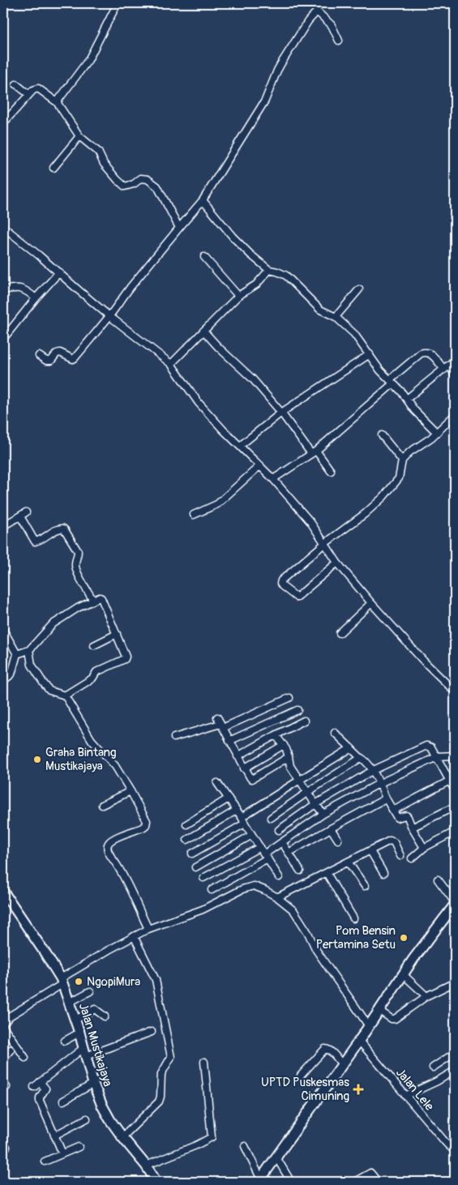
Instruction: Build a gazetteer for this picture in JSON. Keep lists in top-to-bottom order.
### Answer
{
  "streets": {
    "main road": ["Jalan Mustikajaya"],
    "street": ["Jalan Lele"]
  },
  "places": {
    "other": ["Graha Bintang Mustikajaya", "Pom Bensin Pertamina Setu", "NgopiMura"],
    "health": ["UPTD Puskesmas Cimuning"]
  }
}
